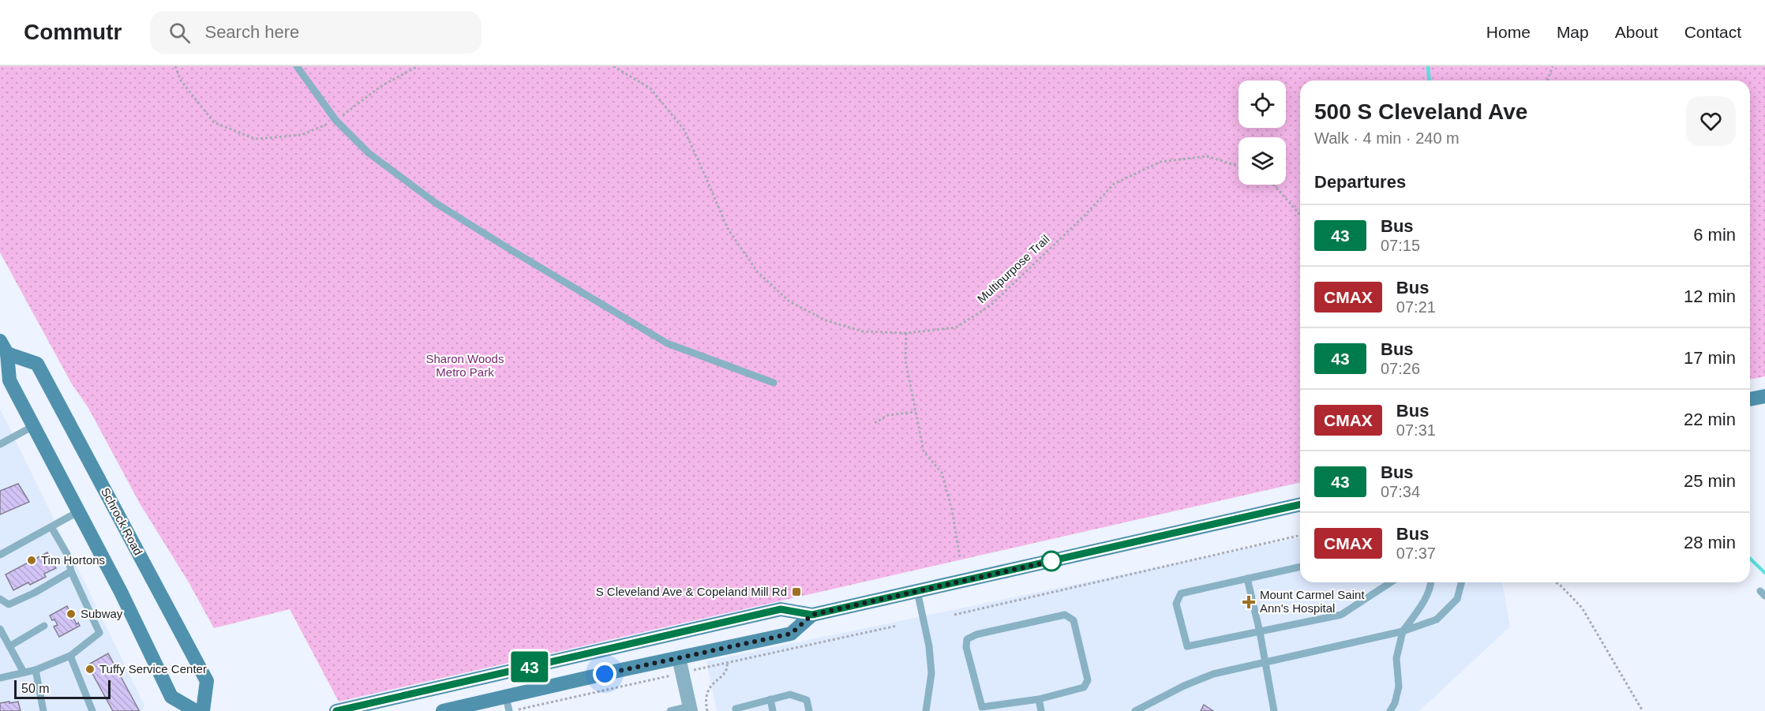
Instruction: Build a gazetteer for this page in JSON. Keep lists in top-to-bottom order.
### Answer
{
  "streets": {
    "main road": ["Schrock Road"],
    "path": ["Multipurpose Trail"]
  },
  "parks": ["Sharon Woods Metro Park"],
  "places": {
    "other": ["Tim Hortons", "Subway", "Tuffy Service Center"],
    "transit": ["S Cleveland Ave & Copeland Mill Rd"],
    "health": ["Mount Carmel Saint Ann's Hospital"]
  },
  "lines": ["bus line 43"],
  "scale_bar": "50 m",
  "page": {
    "header": "Commutr",
    "search": "Search here",
    "nav": [
      "Home",
      "Map",
      "About",
      "Contact"
    ],
    "on_map": "43",
    "heading": [
      ["500 S Cleveland Ave", "Walk · 4 min · 240 m"],
      "Departures"
    ],
    "list": [
      {
        "mark": "43",
        "name": "Bus",
        "note": "07:15",
        "value": "6 min"
      },
      {
        "mark": "CMAX",
        "name": "Bus",
        "note": "07:21",
        "value": "12 min"
      },
      {
        "mark": "43",
        "name": "Bus",
        "note": "07:26",
        "value": "17 min"
      },
      {
        "mark": "CMAX",
        "name": "Bus",
        "note": "07:31",
        "value": "22 min"
      },
      {
        "mark": "43",
        "name": "Bus",
        "note": "07:34",
        "value": "25 min"
      },
      {
        "mark": "CMAX",
        "name": "Bus",
        "note": "07:37",
        "value": "28 min"
      }
    ],
    "scale": "50 m"
  }
}
